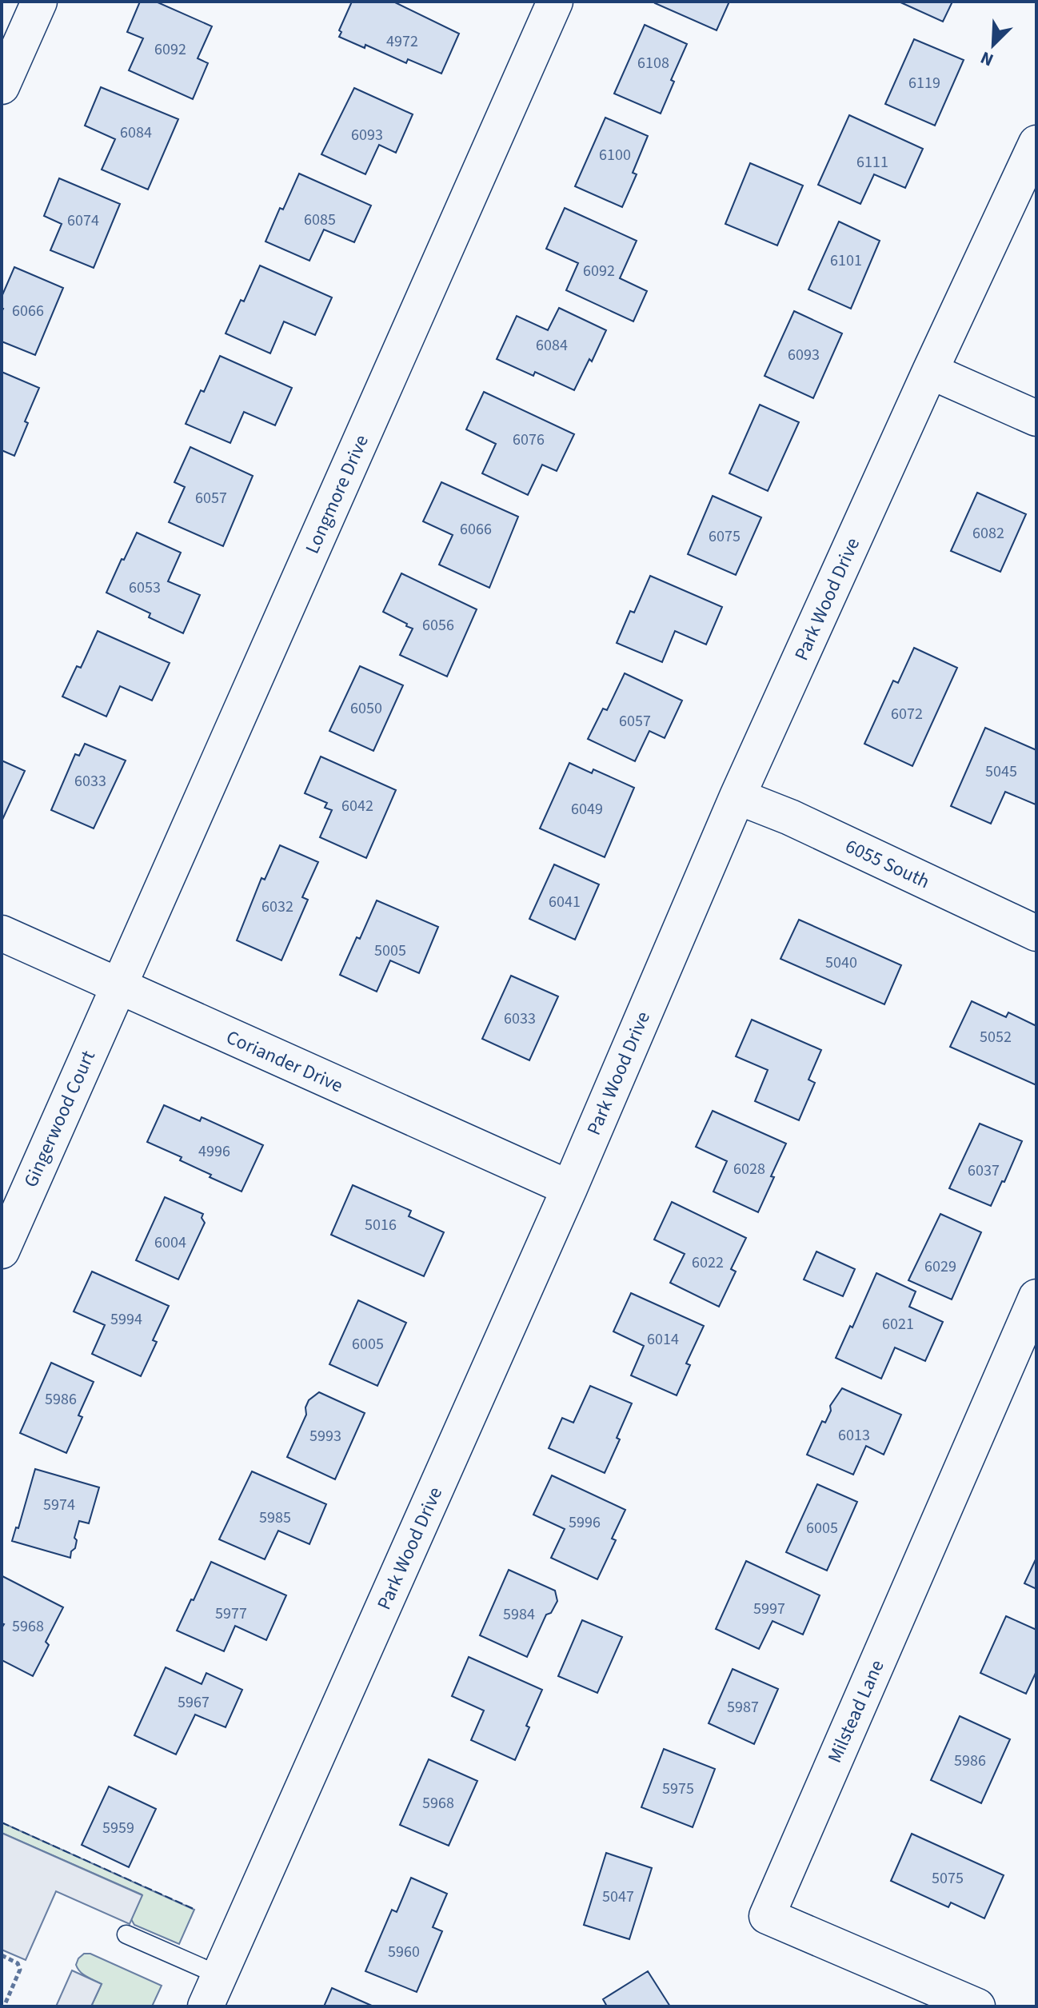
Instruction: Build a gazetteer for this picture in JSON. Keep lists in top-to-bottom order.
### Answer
{
  "streets": {
    "street": [
      "Longmore Drive",
      "Park Wood Drive",
      "6055 South",
      "Coriander Drive",
      "Gingerwood Court",
      "Milstead Lane"
    ]
  },
  "crossings": [
    ["Longmore Drive", "Coriander Drive"],
    ["Longmore Drive", "Gingerwood Court"],
    ["Park Wood Drive", "6055 South"],
    ["Park Wood Drive", "Coriander Drive"],
    ["Coriander Drive", "Gingerwood Court"]
  ],
  "house_numbers": [
    "4972",
    "6092",
    "6108",
    "6119",
    "6084",
    "6093",
    "6100",
    "6111",
    "6085",
    "6074",
    "6101",
    "6092",
    "6066",
    "6084",
    "6093",
    "6076",
    "6057",
    "6066",
    "6082",
    "6075",
    "6053",
    "6056",
    "6050",
    "6072",
    "6057",
    "5045",
    "6033",
    "6042",
    "6049",
    "6041",
    "6032",
    "5005",
    "5040",
    "6033",
    "5052",
    "4996",
    "6028",
    "6037",
    "5016",
    "6004",
    "6022",
    "6029",
    "5994",
    "6021",
    "6014",
    "6005",
    "5986",
    "6013",
    "5993",
    "5974",
    "5985",
    "5996",
    "6005",
    "5997",
    "5977",
    "5984",
    "5968",
    "5967",
    "5987",
    "5986",
    "5975",
    "5968",
    "5959",
    "5075",
    "5047",
    "5960"
  ],
  "north": "bottom left"
}
